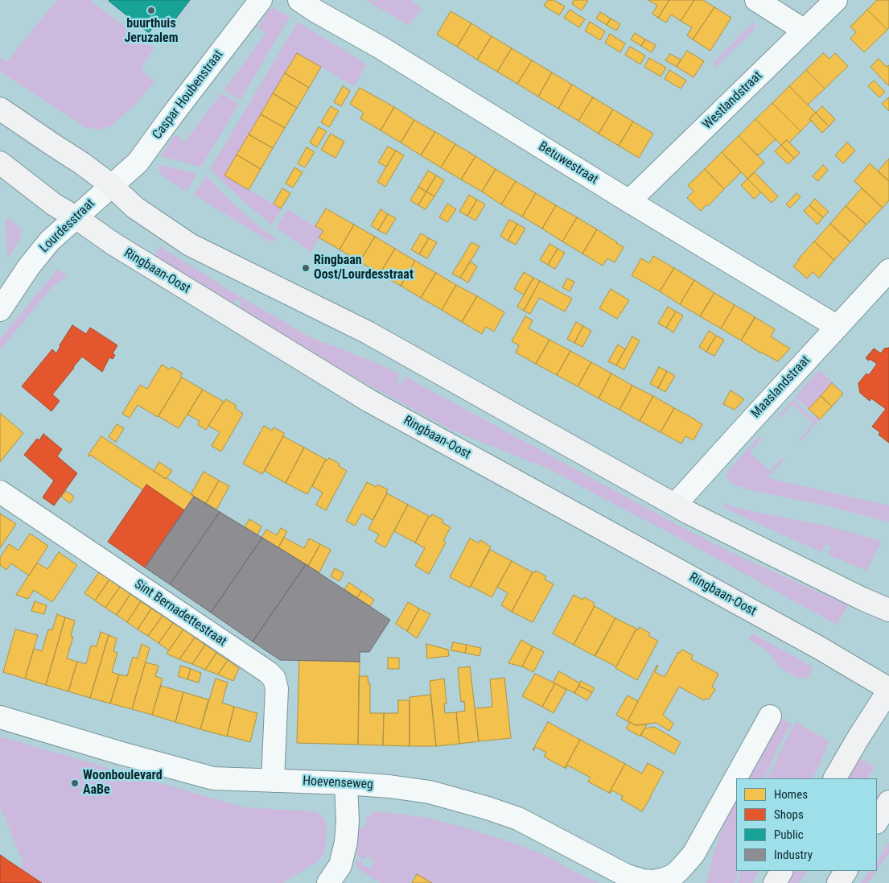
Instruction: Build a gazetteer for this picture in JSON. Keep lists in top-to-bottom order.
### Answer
{
  "streets": {
    "main road": ["Ringbaan-Oost"],
    "street": [
      "Caspar Houbenstraat",
      "Westlandstraat",
      "Betuwestraat",
      "Lourdesstraat",
      "Maaslandstraat",
      "Sint Bernadettestraat",
      "Hoevenseweg"
    ]
  },
  "crossings": [
    ["Caspar Houbenstraat", "Lourdesstraat"],
    ["Westlandstraat", "Betuwestraat"],
    ["Betuwestraat", "Maaslandstraat"],
    ["Lourdesstraat", "Ringbaan-Oost"],
    ["Sint Bernadettestraat", "Hoevenseweg"]
  ],
  "places": ["buurthuis Jeruzalem", "Ringbaan Oost/Lourdesstraat", "Woonboulevard AaBe"],
  "legend": [
    "Homes",
    "Shops",
    "Public",
    "Industry"
  ]
}
